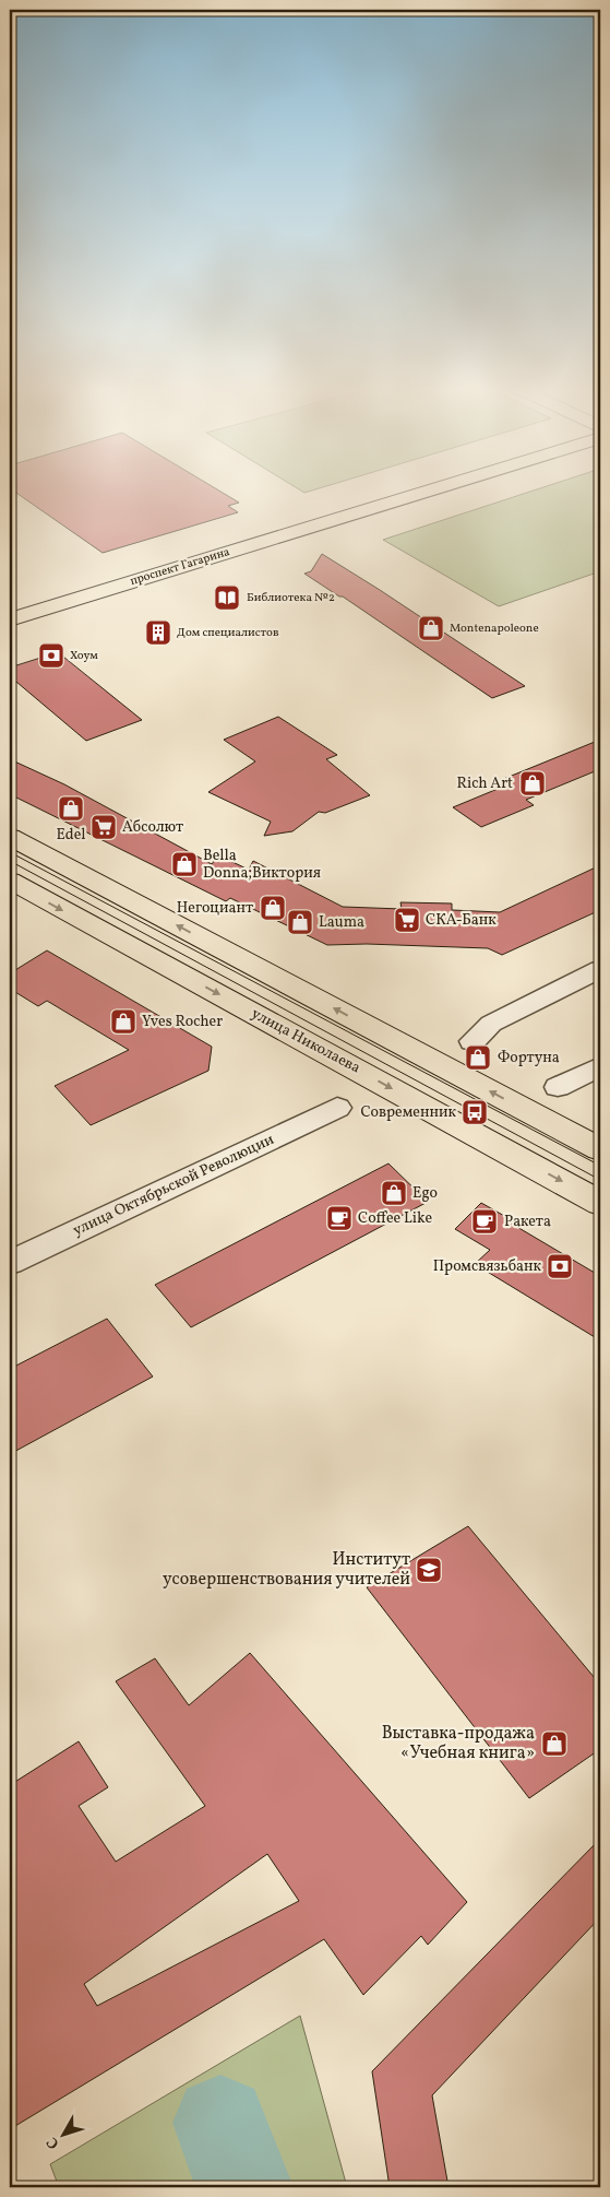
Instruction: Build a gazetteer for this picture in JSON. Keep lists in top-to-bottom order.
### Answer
{
  "streets": {
    "main road": ["проспект Гагарина", "улица Николаева"],
    "street": ["улица Октябрьской Революции"]
  },
  "places": {
    "library": ["Библиотека №2"],
    "shop": [
      "Montenapoleone",
      "Rich Art",
      "Edel",
      "Bella Donna;Виктория",
      "Негоциант",
      "Lauma",
      "Yves Rocher",
      "Фортуна",
      "Ego",
      "Выставка-продажа «Учебная книга»"
    ],
    "building": ["Дом специалистов"],
    "bank": ["Хоум", "Промсвязьбанк"],
    "supermarket": ["Абсолют", "СКА-Банк"],
    "bus stop": ["Современник"],
    "cafe": ["Coffee Like", "Ракета"],
    "school or university": ["Институт усовершенствования учителей"]
  },
  "north": "bottom left"
}
